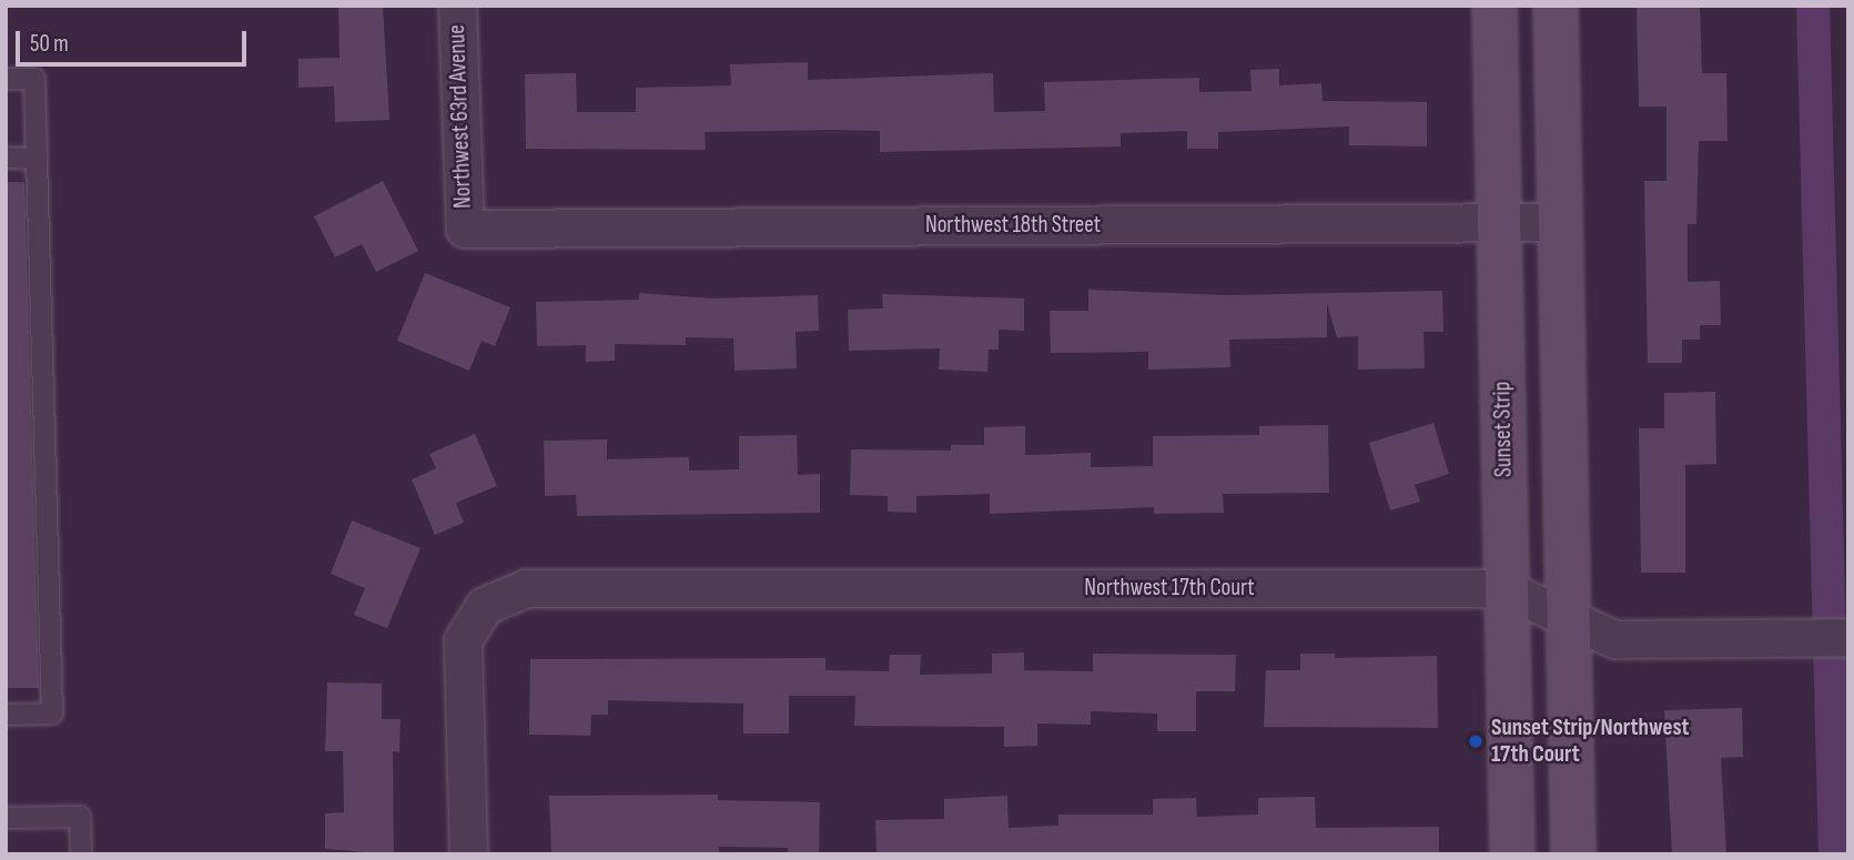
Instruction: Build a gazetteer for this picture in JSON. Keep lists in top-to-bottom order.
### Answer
{
  "streets": {
    "street": [
      "Northwest 63rd Avenue",
      "Northwest 18th Street",
      "Sunset Strip",
      "Northwest 17th Court"
    ]
  },
  "crossings": [
    ["Northwest 63rd Avenue", "Northwest 18th Street"],
    ["Northwest 18th Street", "Sunset Strip"],
    ["Sunset Strip", "Northwest 17th Court"]
  ],
  "places": ["Sunset Strip/Northwest 17th Court"],
  "scale_bar": "50 m"
}
